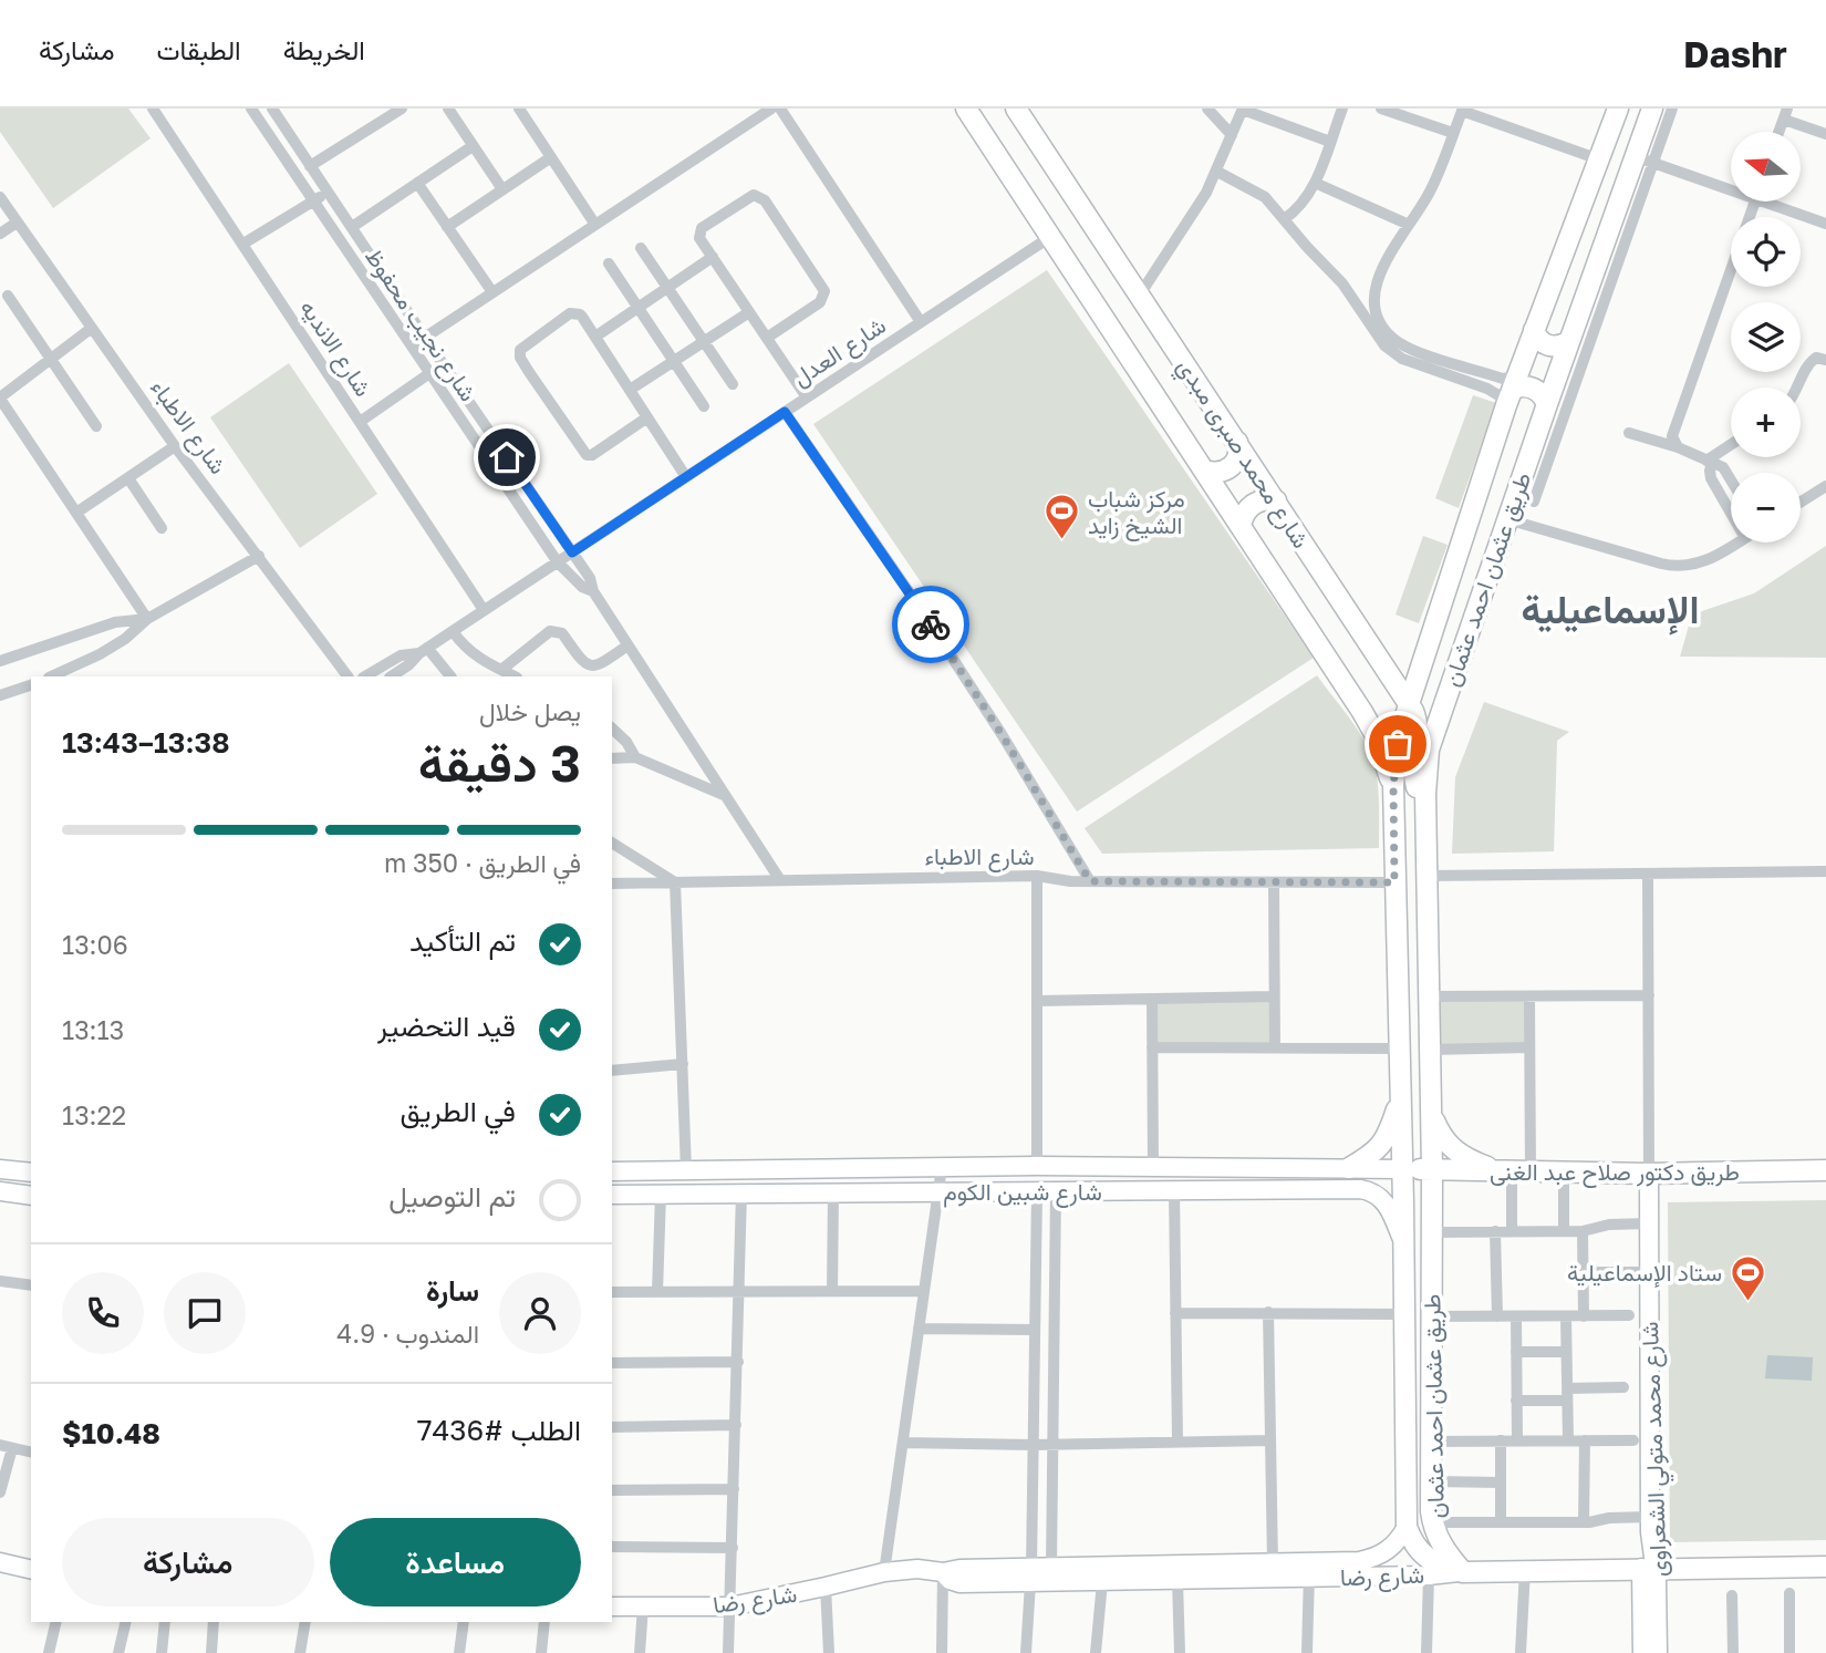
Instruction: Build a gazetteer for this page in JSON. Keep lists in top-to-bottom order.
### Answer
{
  "streets": {
    "main road": [
      "شارع محمد صبرى مبدي",
      "طريق عثمان احمد عثمان",
      "طريق دكتور صلاح عبد الغنى",
      "شارع رضا"
    ],
    "street": [
      "شارع نجيب محفوظ",
      "شارع الانديه",
      "شارع العدل",
      "شارع الاطباء",
      "شارع شبين الكوم",
      "شارع محمد متولي الشعراوى"
    ]
  },
  "crossings": [
    ["شارع نجيب محفوظ", "شارع العدل"],
    ["شارع نجيب محفوظ", "شارع الاطباء"],
    ["شارع الانديه", "شارع العدل"],
    ["شارع العدل", "شارع محمد صبرى مبدي"],
    ["شارع الاطباء", "طريق عثمان احمد عثمان"],
    ["شارع محمد صبرى مبدي", "طريق عثمان احمد عثمان"],
    ["طريق عثمان احمد عثمان", "طريق دكتور صلاح عبد الغنى"],
    ["طريق عثمان احمد عثمان", "شارع شبين الكوم"],
    ["طريق عثمان احمد عثمان", "شارع رضا"],
    ["طريق دكتور صلاح عبد الغنى", "شارع محمد متولي الشعراوى"],
    ["شارع محمد متولي الشعراوى", "شارع رضا"]
  ],
  "districts": ["الإسماعيلية"],
  "places": {
    "sports": ["مركز شباب الشيخ زايد", "ستاد الإسماعيلية"]
  },
  "north": "left",
  "page": {
    "header": "Dashr",
    "nav": ["الخريطة", "الطبقات", "مشاركة"],
    "map_buttons": ["+", "−"],
    "heading": ["3 دقيقة", "يصل خلال", "13:38–13:43"],
    "panel": [
      "سارة",
      "المندوب · 4.9",
      "الطلب #7436",
      "$10.48"
    ],
    "bar": "في الطريق · 350 m",
    "list": [
      ["تم التأكيد", "13:06"],
      ["قيد التحضير", "13:13"],
      ["في الطريق", "13:22"],
      "تم التوصيل"
    ],
    "buttons": ["مساعدة", "مشاركة"]
  }
}
